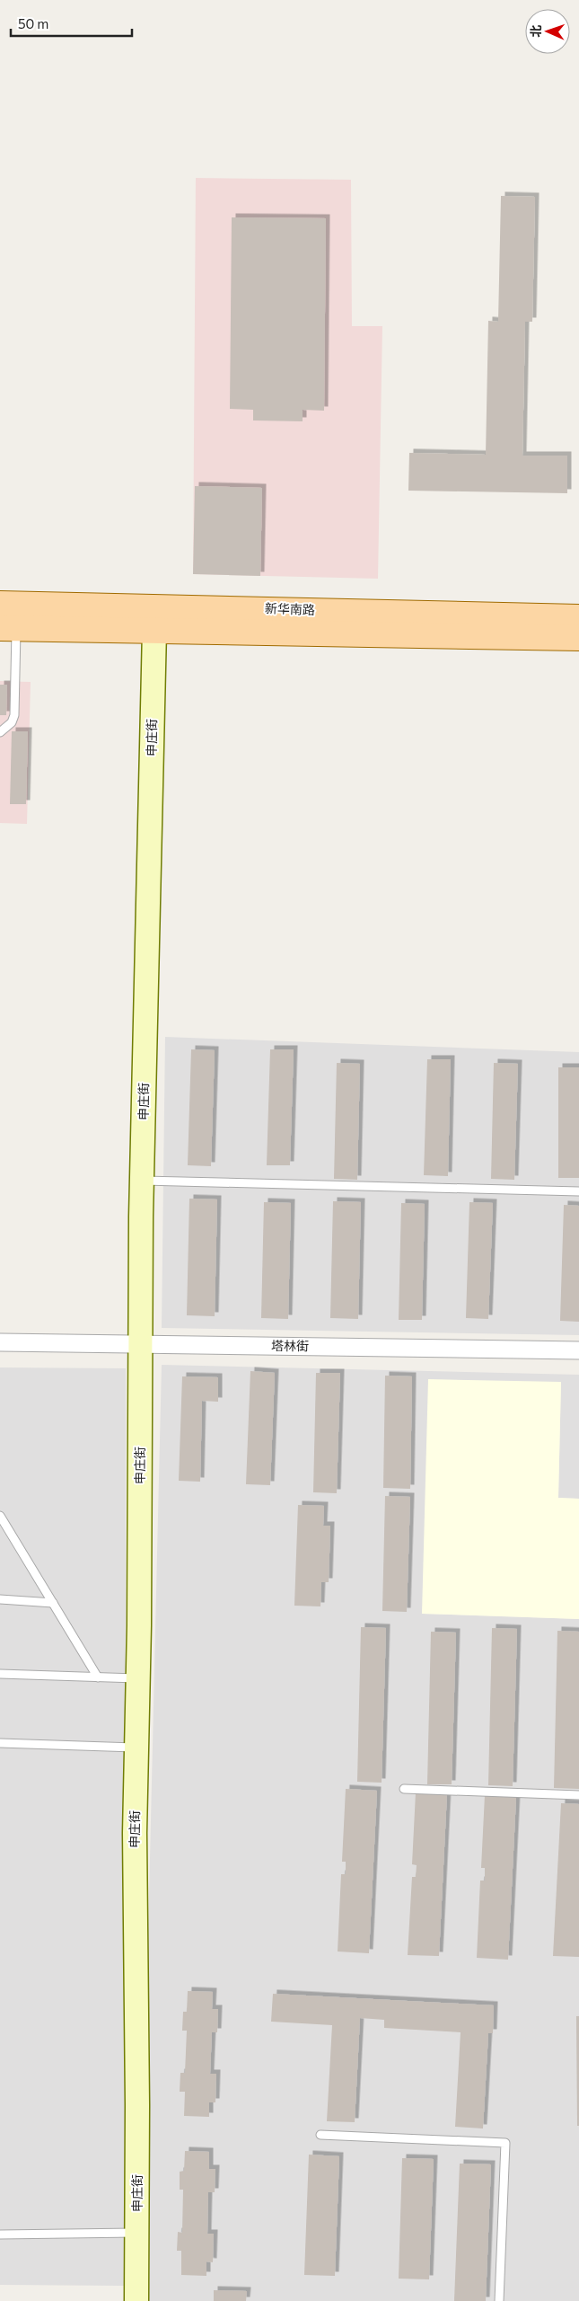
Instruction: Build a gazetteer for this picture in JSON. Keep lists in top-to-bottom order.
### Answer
{
  "streets": {
    "main road": ["新华南路"],
    "street": ["申庄街", "塔林街"]
  },
  "crossings": [
    ["新华南路", "申庄街"],
    ["申庄街", "塔林街"]
  ],
  "scale_bar": "50 m",
  "north": "left"
}
